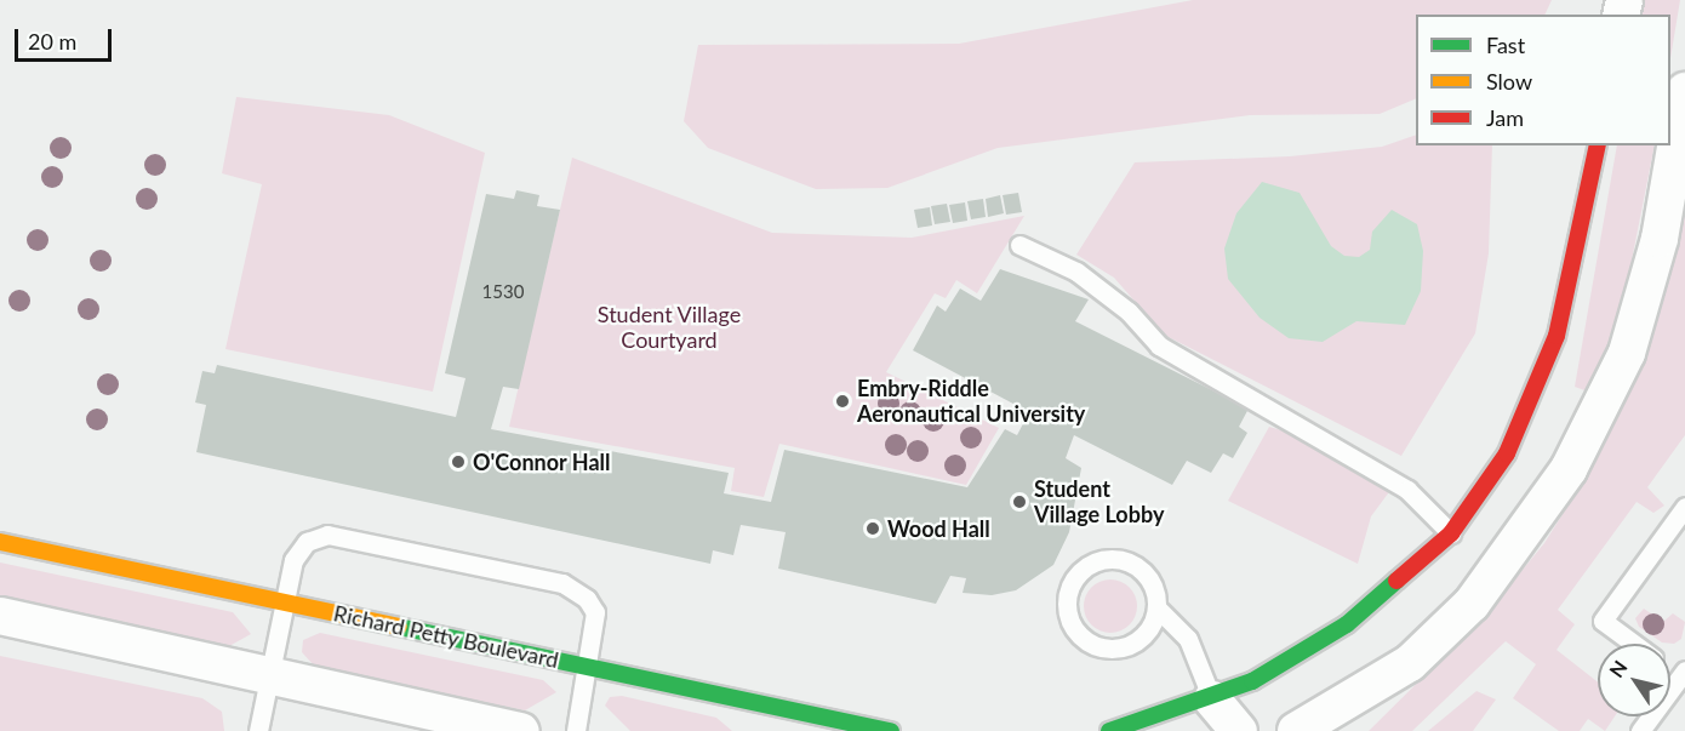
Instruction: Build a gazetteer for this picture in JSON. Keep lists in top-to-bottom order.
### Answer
{
  "streets": {
    "street": ["Richard Petty Boulevard"]
  },
  "parks": ["Student Village Courtyard"],
  "places": [
    "Embry-Riddle Aeronautical University",
    "O'Connor Hall",
    "Student Village Lobby",
    "Wood Hall"
  ],
  "house_numbers": ["1530"],
  "legend": ["Fast", "Slow", "Jam"],
  "scale_bar": "20 m",
  "north": "top left"
}
